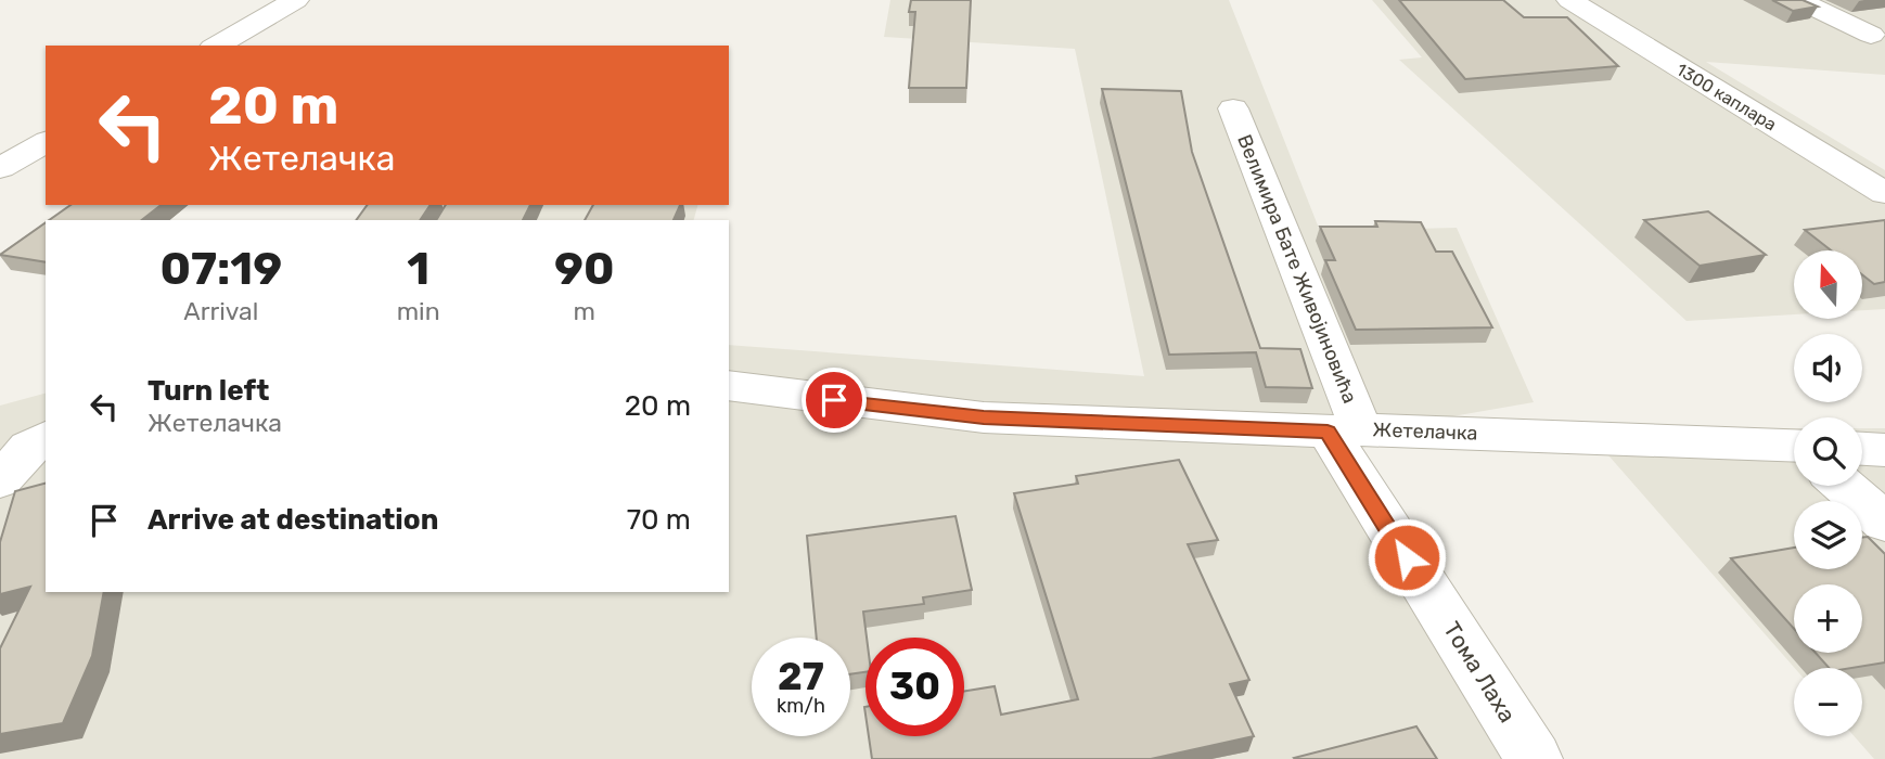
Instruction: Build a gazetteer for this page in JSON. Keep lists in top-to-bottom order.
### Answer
{
  "streets": {
    "street": [
      "1300 каплара",
      "Велимира Бате Живојиновића",
      "Жетелачка",
      "Тома Лаха"
    ]
  },
  "crossings": [
    ["Велимира Бате Живојиновића", "Жетелачка"],
    ["Велимира Бате Живојиновића", "Тома Лаха"],
    ["Жетелачка", "Тома Лаха"]
  ],
  "north": "top",
  "page": {
    "turn": ["20 m", "Жетелачка"],
    "eta": [
      "07:19",
      "Arrival",
      "1",
      "min",
      "90",
      "m"
    ],
    "map_buttons": ["+", "−"],
    "list": [
      {
        "name": "Turn left",
        "note": "Жетелачка",
        "value": "20 m"
      },
      {
        "name": "Arrive at destination",
        "value": "70 m"
      }
    ],
    "speed": "27 km/h",
    "limit": "30"
  }
}
